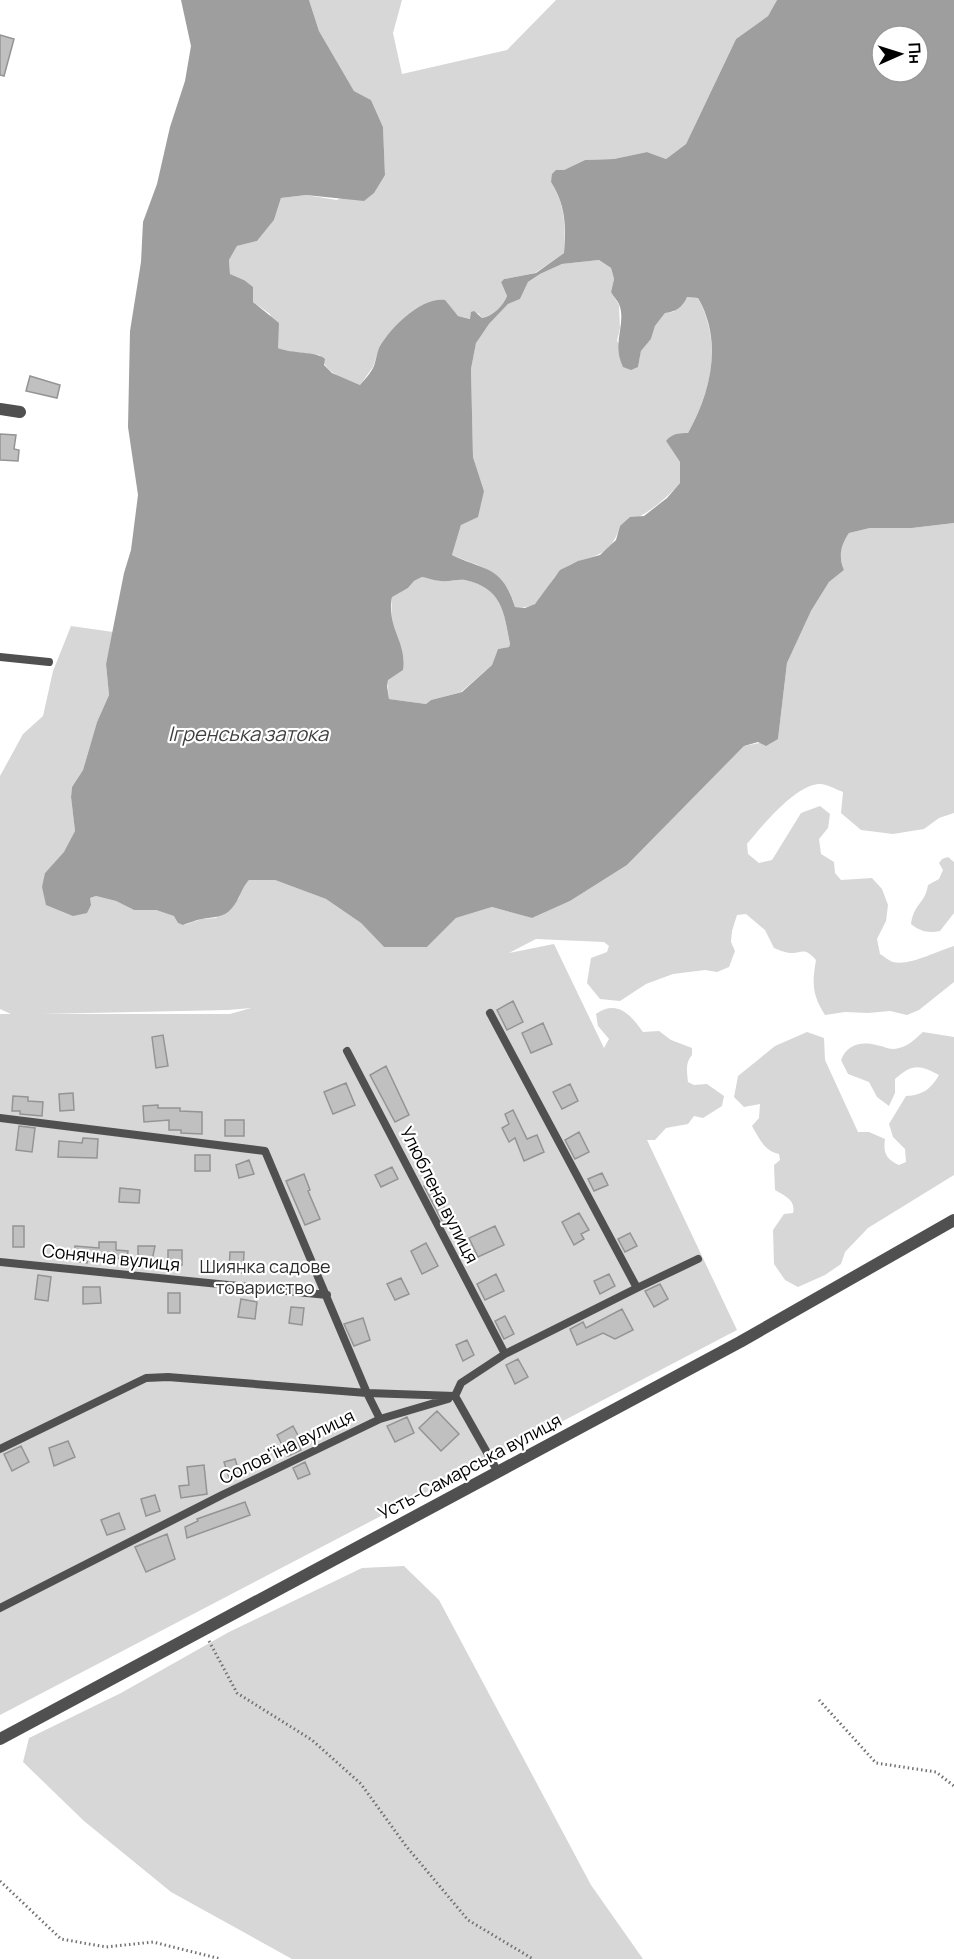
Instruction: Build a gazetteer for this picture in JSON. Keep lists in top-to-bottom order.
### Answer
{
  "streets": {
    "street": ["Усть-Самарська вулиця"],
    "lane": ["Улюблена вулиця", "Сонячна вулиця", "Солов'їна вулиця"]
  },
  "water": ["Ігренська затока"],
  "parks": ["Шиянка садове товариство"],
  "north": "right"
}
